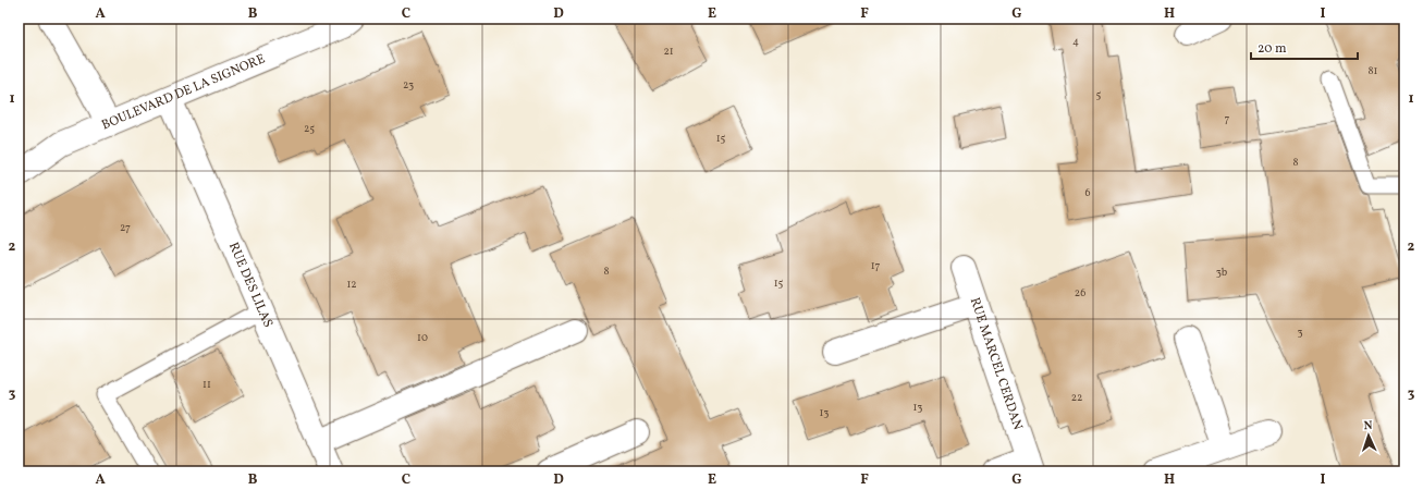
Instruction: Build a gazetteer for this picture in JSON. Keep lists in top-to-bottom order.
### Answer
{
  "streets": {
    "street": ["BOULEVARD DE LA SIGNORE", "RUE DES LILAS", "RUE MARCEL CERDAN"]
  },
  "crossings": [
    ["BOULEVARD DE LA SIGNORE", "RUE DES LILAS"]
  ],
  "house_numbers": [
    "4",
    "21",
    "81",
    "23",
    "5",
    "7",
    "25",
    "15",
    "8",
    "6",
    "27",
    "17",
    "8",
    "3b",
    "15",
    "12",
    "26",
    "3",
    "10",
    "11",
    "22",
    "13",
    "13"
  ],
  "scale_bar": "20 m",
  "north": "top",
  "grid": {
    "columns": [
      "A",
      "B",
      "C",
      "D",
      "E",
      "F",
      "G",
      "H",
      "I"
    ],
    "rows": ["1", "2", "3"]
  }
}
